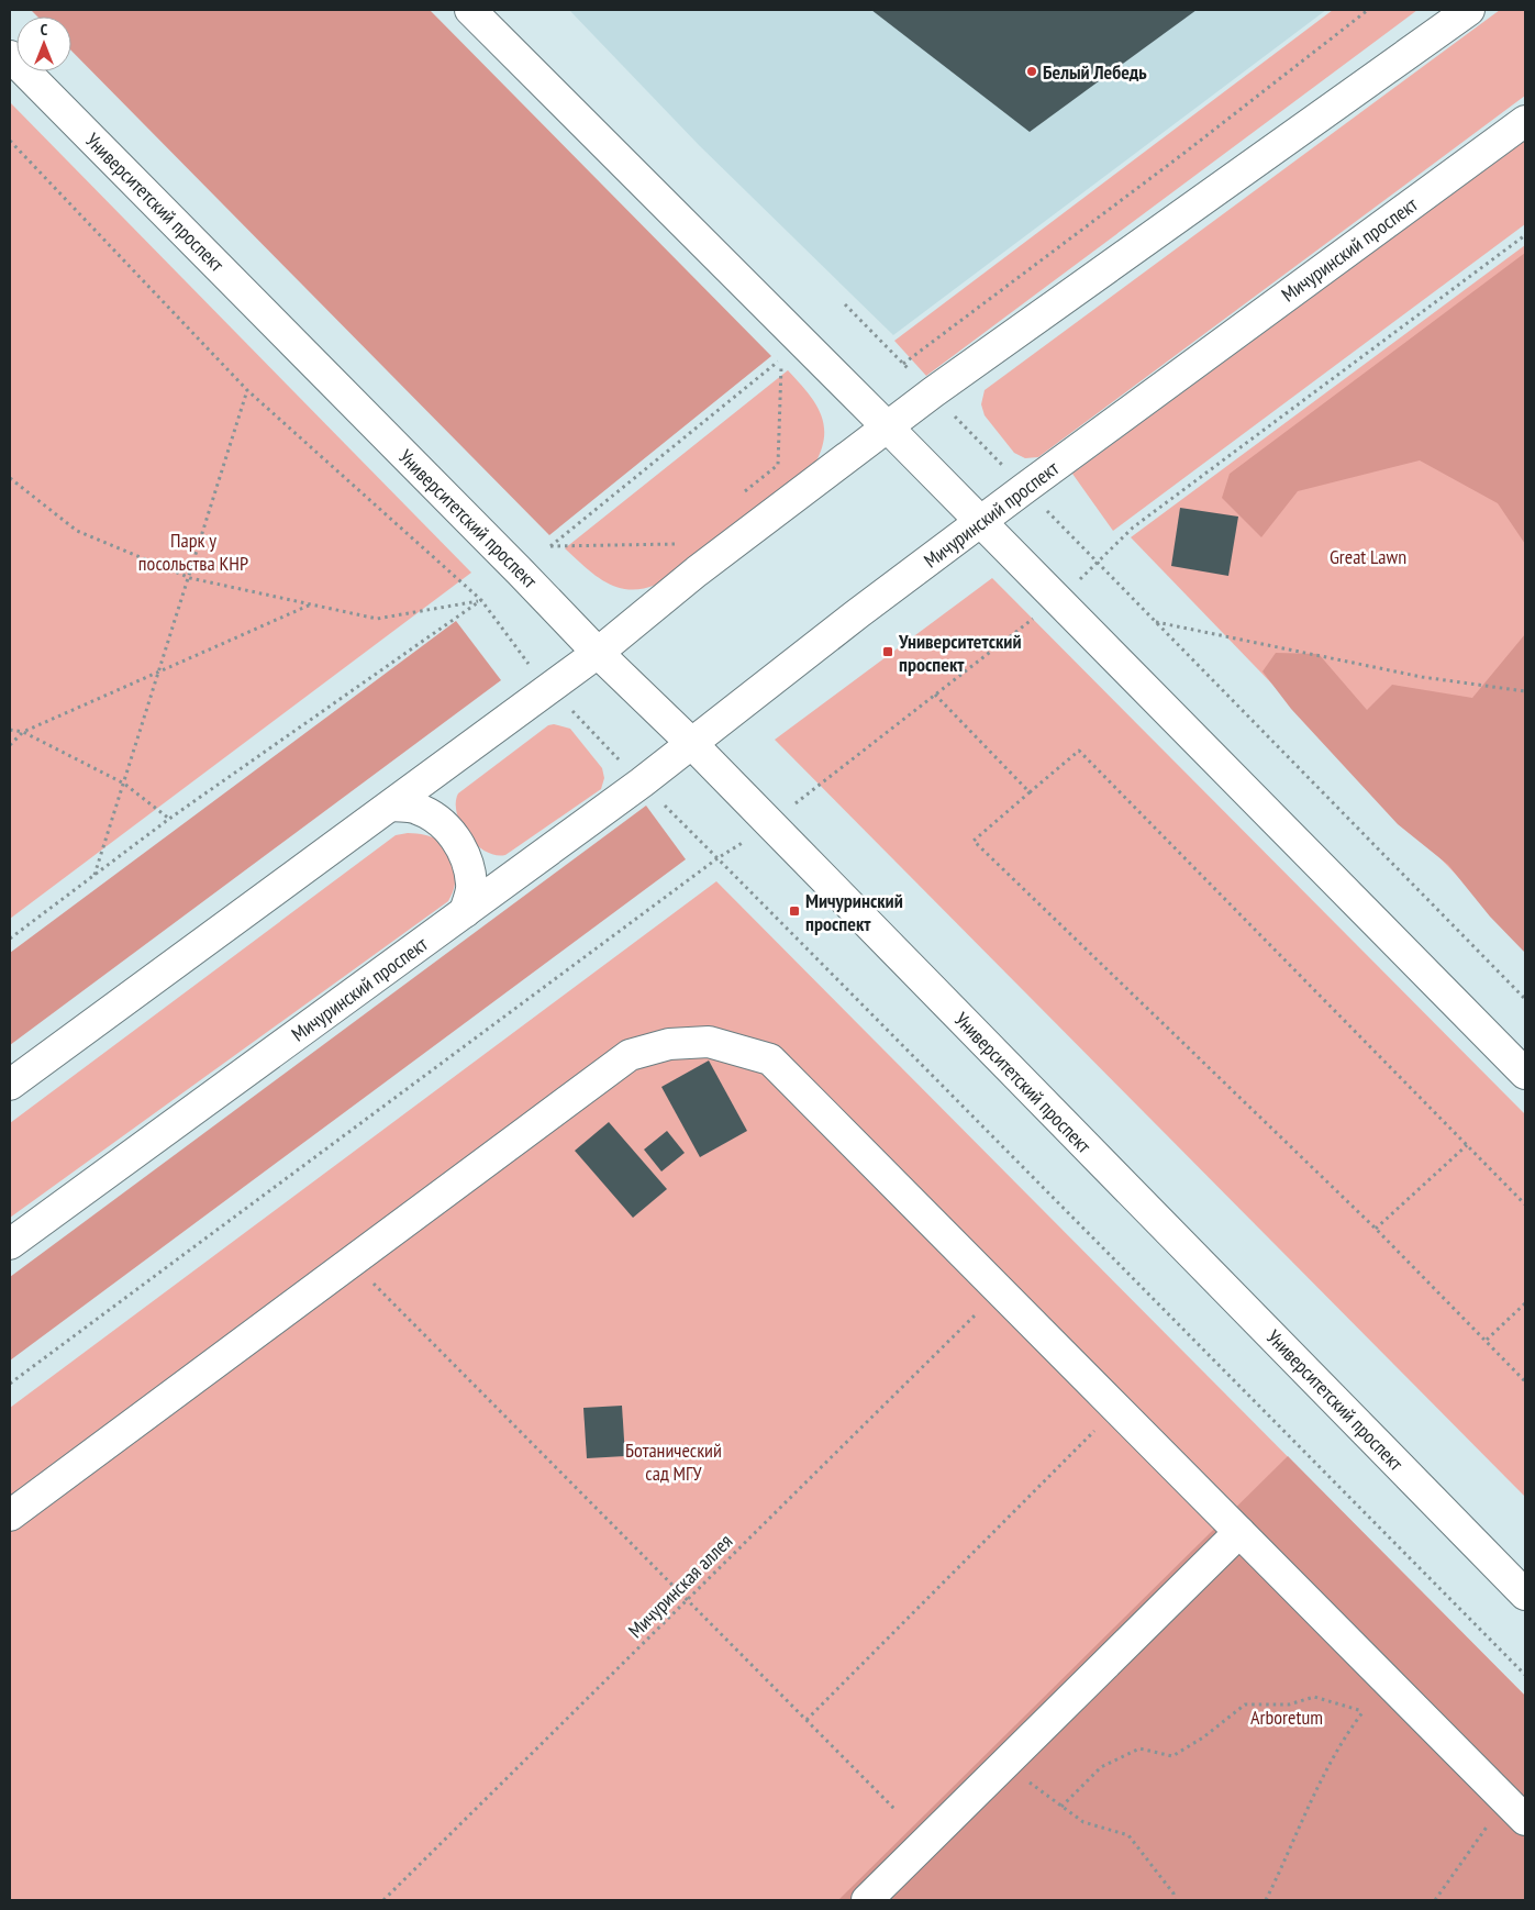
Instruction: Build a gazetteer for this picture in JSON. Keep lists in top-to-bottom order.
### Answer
{
  "streets": {
    "main road": ["Университетский проспект", "Мичуринский проспект"],
    "path": ["Мичуринская аллея"]
  },
  "crossings": [
    ["Университетский проспект", "Мичуринский проспект"]
  ],
  "parks": [
    "Парк у посольства КНР",
    "Great Lawn",
    "Ботанический сад МГУ",
    "Arboretum"
  ],
  "places": {
    "other": ["Белый Лебедь"],
    "transit": ["Университетский проспект", "Мичуринский проспект"]
  },
  "north": "top"
}
